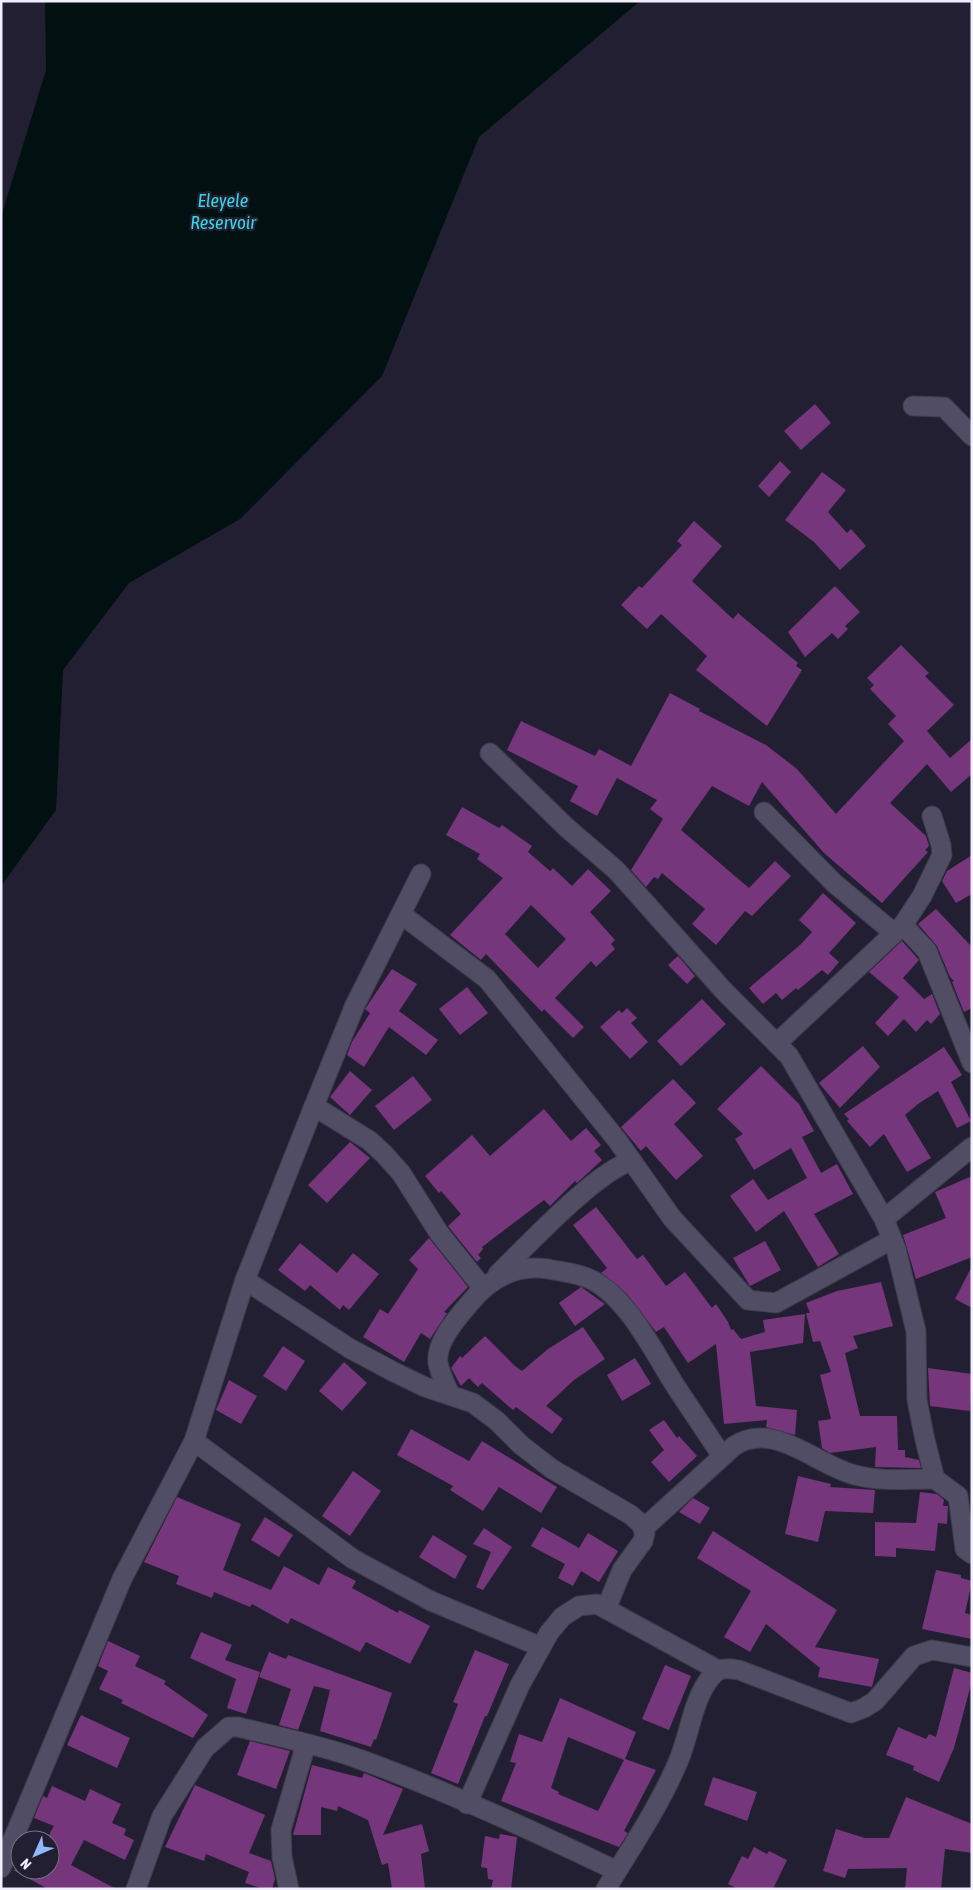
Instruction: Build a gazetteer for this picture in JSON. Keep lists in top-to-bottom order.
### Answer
{
  "water": ["Eleyele Reservoir"],
  "north": "bottom left"
}
